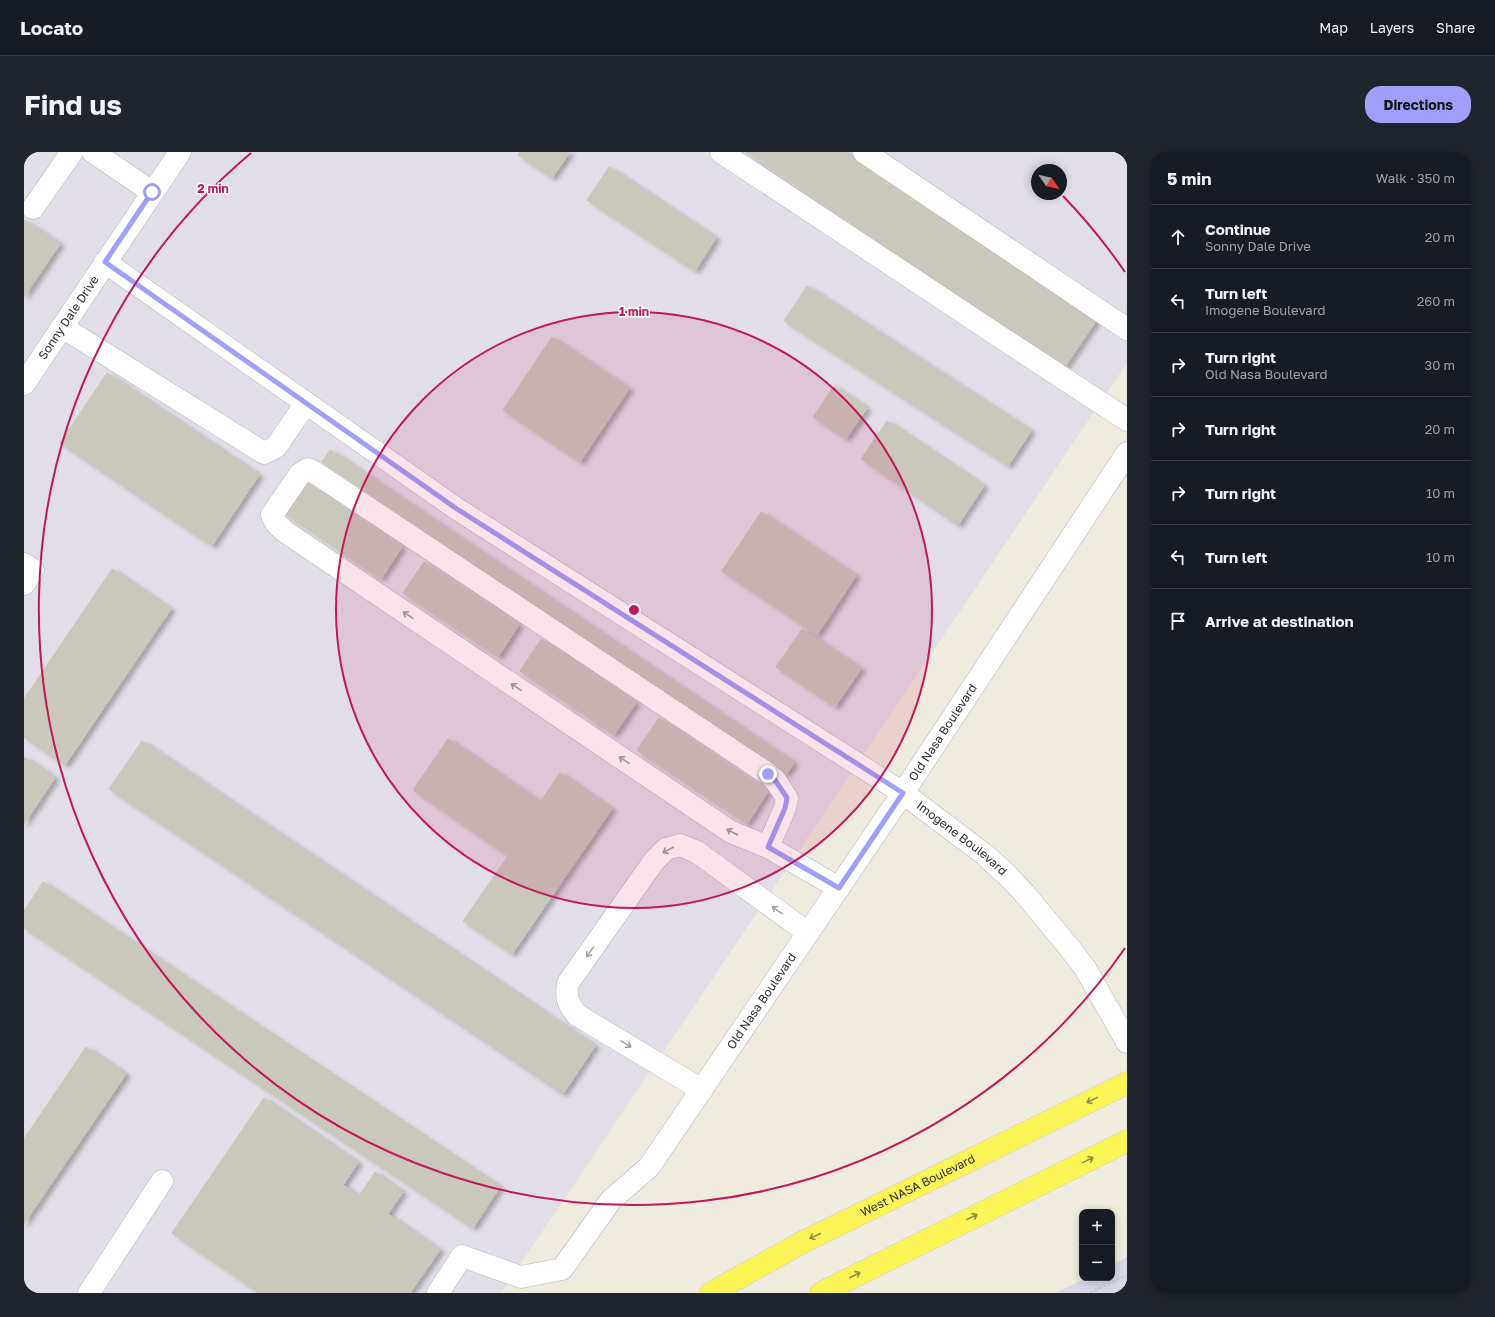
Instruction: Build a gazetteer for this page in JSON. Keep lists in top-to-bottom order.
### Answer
{
  "streets": {
    "main road": ["West NASA Boulevard"],
    "street": ["Sonny Dale Drive", "Old Nasa Boulevard", "Imogene Boulevard"]
  },
  "crossings": [
    ["Sonny Dale Drive", "Imogene Boulevard"],
    ["Old Nasa Boulevard", "Imogene Boulevard"]
  ],
  "north": "bottom right",
  "page": {
    "header": "Locato",
    "nav": ["Map", "Layers", "Share"],
    "buttons": "Directions",
    "title": "Find us",
    "heading": ["5 min", "Walk · 350 m"],
    "list": [
      ["Continue", "Sonny Dale Drive", "20 m"],
      ["Turn left", "Imogene Boulevard", "260 m"],
      ["Turn right", "Old Nasa Boulevard", "30 m"],
      ["Turn right", "20 m"],
      ["Turn right", "10 m"],
      ["Turn left", "10 m"],
      "Arrive at destination"
    ],
    "map_buttons": ["+", "−"]
  },
  "rings": ["2 min", "1 min"]
}
